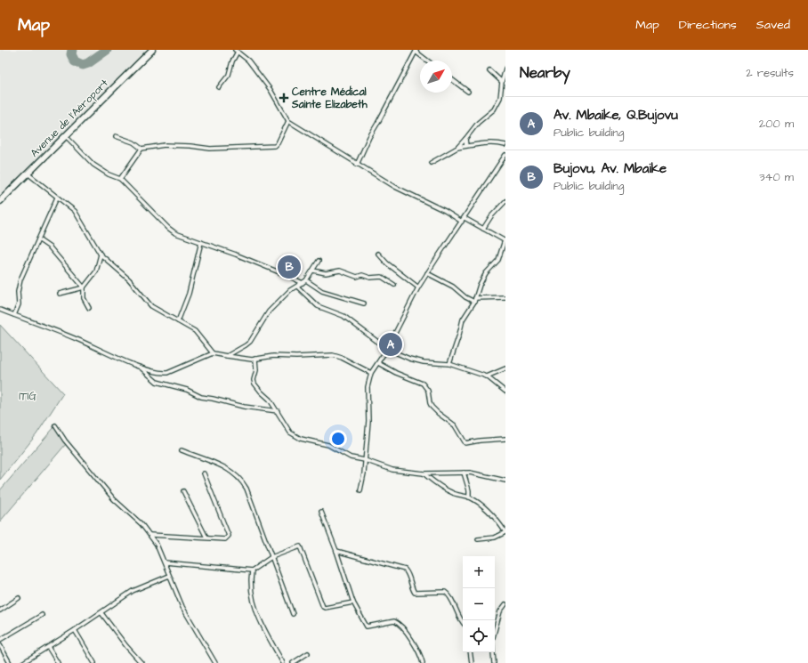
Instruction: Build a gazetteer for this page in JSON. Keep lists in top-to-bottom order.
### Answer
{
  "streets": {
    "highway": ["Avenue de l'Aéroport"]
  },
  "parks": ["ITIG"],
  "places": {
    "health": ["Centre Médical Sainte Elizabeth"]
  },
  "north": "top right",
  "page": {
    "header": "Map",
    "nav": ["Map", "Directions", "Saved"],
    "heading": ["Nearby", "2 results"],
    "list": [
      {
        "mark": "A",
        "name": "Av. Mbaike, Q.Bujovu",
        "note": "Public building",
        "value": "200 m"
      },
      {
        "mark": "B",
        "name": "Bujovu, Av. Mbaike",
        "note": "Public building",
        "value": "340 m"
      }
    ],
    "pins": ["B", "A"],
    "map_buttons": ["+", "−"]
  }
}
